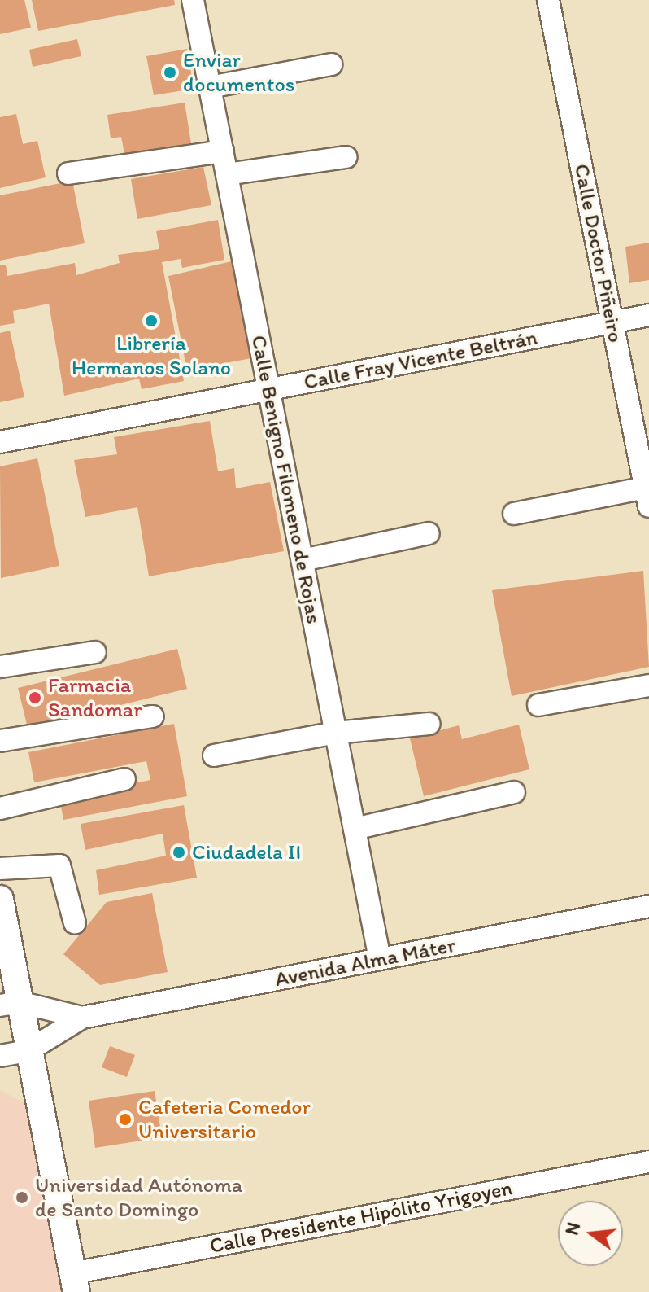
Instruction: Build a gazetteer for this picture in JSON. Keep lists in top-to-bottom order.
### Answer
{
  "streets": {
    "street": [
      "Calle Doctor Piñeiro",
      "Calle Fray Vicente Beltrán",
      "Calle Benigno Filomeno de Rojas",
      "Avenida Alma Máter",
      "Calle Presidente Hipólito Yrigoyen"
    ]
  },
  "crossings": [
    ["Calle Doctor Piñeiro", "Calle Fray Vicente Beltrán"],
    ["Calle Fray Vicente Beltrán", "Calle Benigno Filomeno de Rojas"],
    ["Calle Benigno Filomeno de Rojas", "Avenida Alma Máter"]
  ],
  "places": [
    "Enviar documentos",
    "Librería Hermanos Solano",
    "Farmacia Sandomar",
    "Ciudadela II",
    "Cafeteria Comedor Universitario",
    "Universidad Autónoma de Santo Domingo"
  ],
  "north": "left"
}
